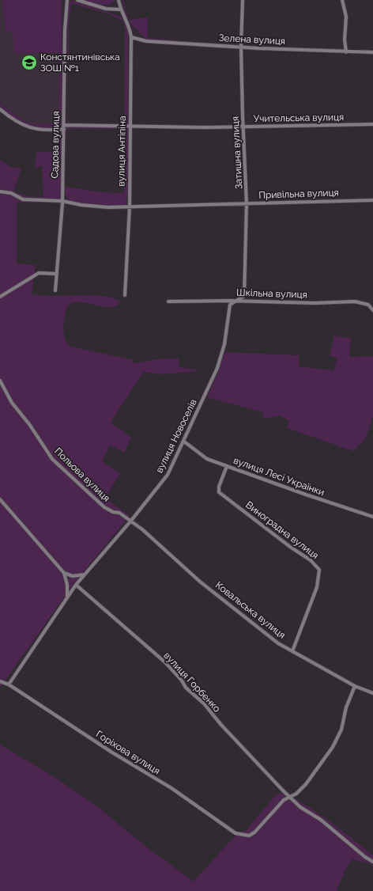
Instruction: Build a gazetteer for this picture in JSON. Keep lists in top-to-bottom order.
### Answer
{
  "streets": {
    "street": [
      "Зелена вулиця",
      "Учительська вулиця",
      "Садова вулиця",
      "вулиця Антіпіна",
      "Затишна вулиця",
      "Привільна вулиця",
      "Шкільна вулиця",
      "вулиця Новоселів",
      "Польова вулиця",
      "вулиця Лесі Українки",
      "Виноградна вулиця",
      "Ковальська вулиця",
      "вулиця Горбенко",
      "Горіхова вулиця"
    ]
  },
  "crossings": [
    ["Зелена вулиця", "вулиця Антіпіна"],
    ["Зелена вулиця", "Затишна вулиця"],
    ["Учительська вулиця", "Садова вулиця"],
    ["Учительська вулиця", "вулиця Антіпіна"],
    ["Учительська вулиця", "Затишна вулиця"],
    ["Садова вулиця", "Привільна вулиця"],
    ["вулиця Антіпіна", "Привільна вулиця"],
    ["Затишна вулиця", "Привільна вулиця"],
    ["Затишна вулиця", "Шкільна вулиця"],
    ["Затишна вулиця", "вулиця Новоселів"],
    ["Шкільна вулиця", "вулиця Новоселів"],
    ["вулиця Новоселів", "Польова вулиця"],
    ["вулиця Новоселів", "вулиця Лесі Українки"],
    ["вулиця Новоселів", "Ковальська вулиця"],
    ["вулиця Новоселів", "вулиця Горбенко"],
    ["вулиця Новоселів", "Горіхова вулиця"],
    ["Польова вулиця", "Ковальська вулиця"],
    ["вулиця Лесі Українки", "Виноградна вулиця"],
    ["Виноградна вулиця", "Ковальська вулиця"],
    ["вулиця Горбенко", "Горіхова вулиця"]
  ],
  "places": {
    "school or university": ["Констянтинівська ЗОШ №1"]
  }
}
